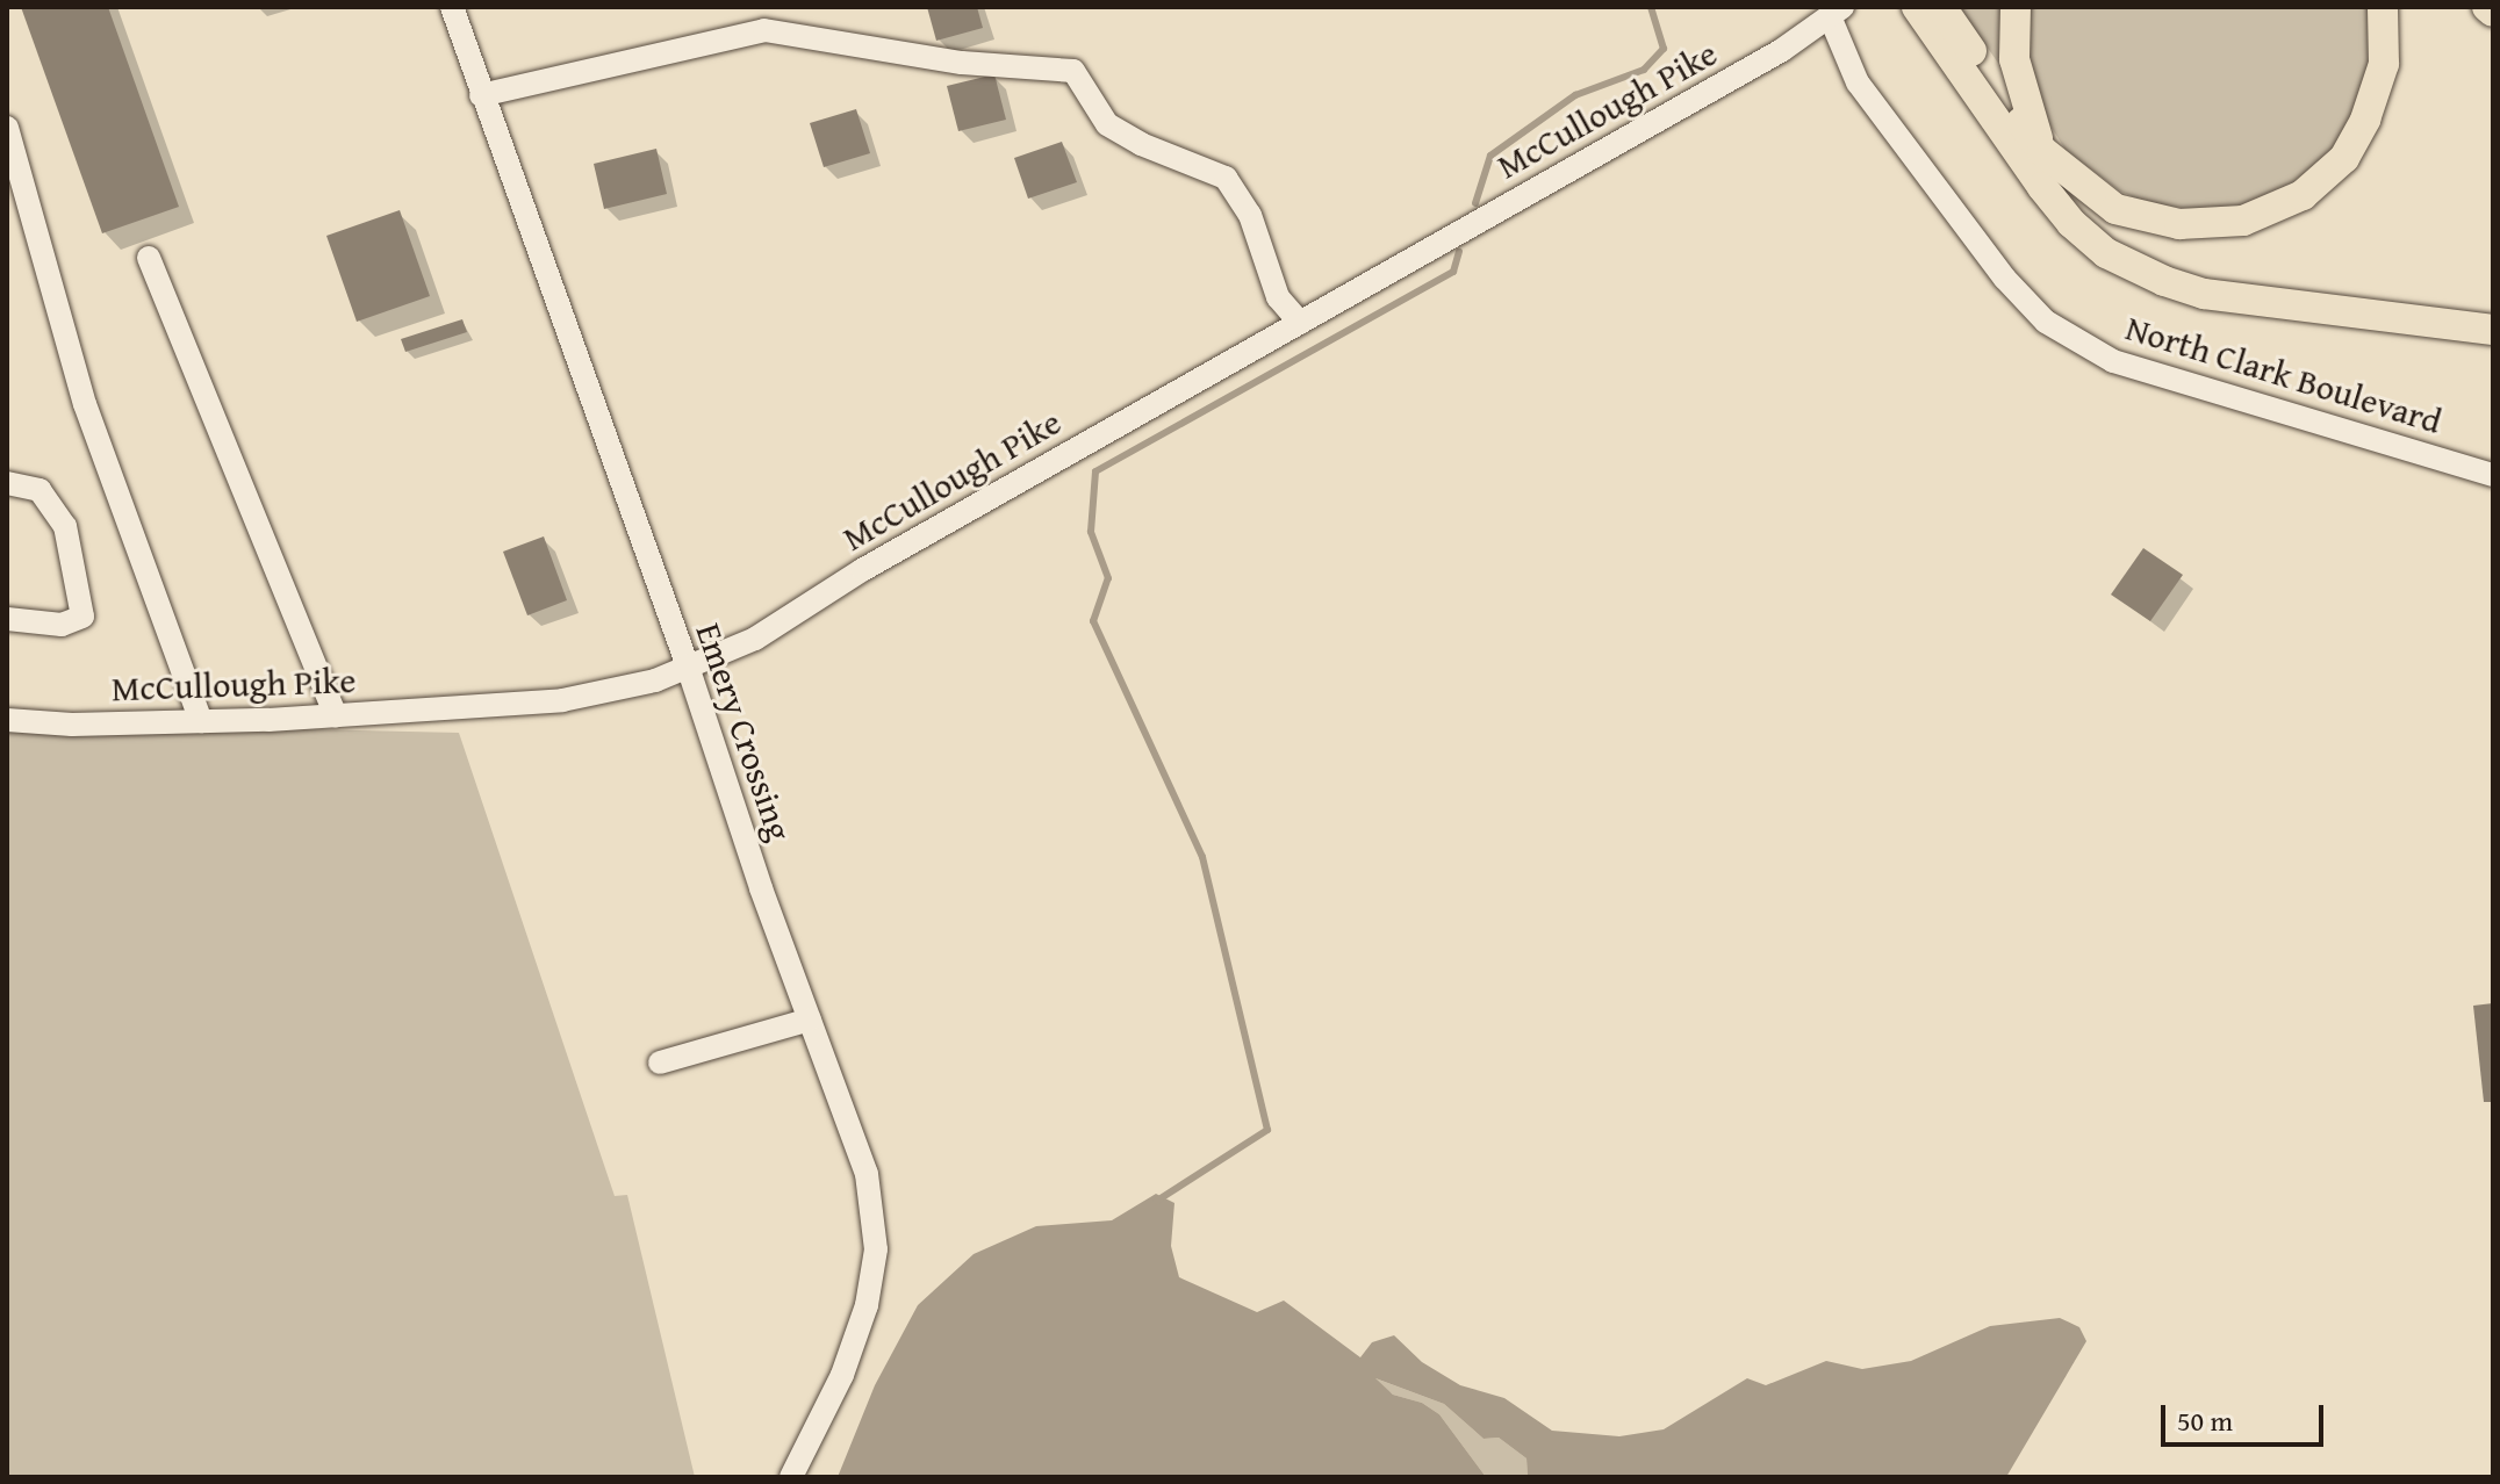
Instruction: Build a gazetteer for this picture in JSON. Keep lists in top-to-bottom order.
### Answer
{
  "streets": {
    "street": ["McCullough Pike", "North Clark Boulevard", "Emery Crossing"]
  },
  "crossings": [
    ["McCullough Pike", "North Clark Boulevard"],
    ["McCullough Pike", "Emery Crossing"]
  ],
  "scale_bar": "50 m"
}
